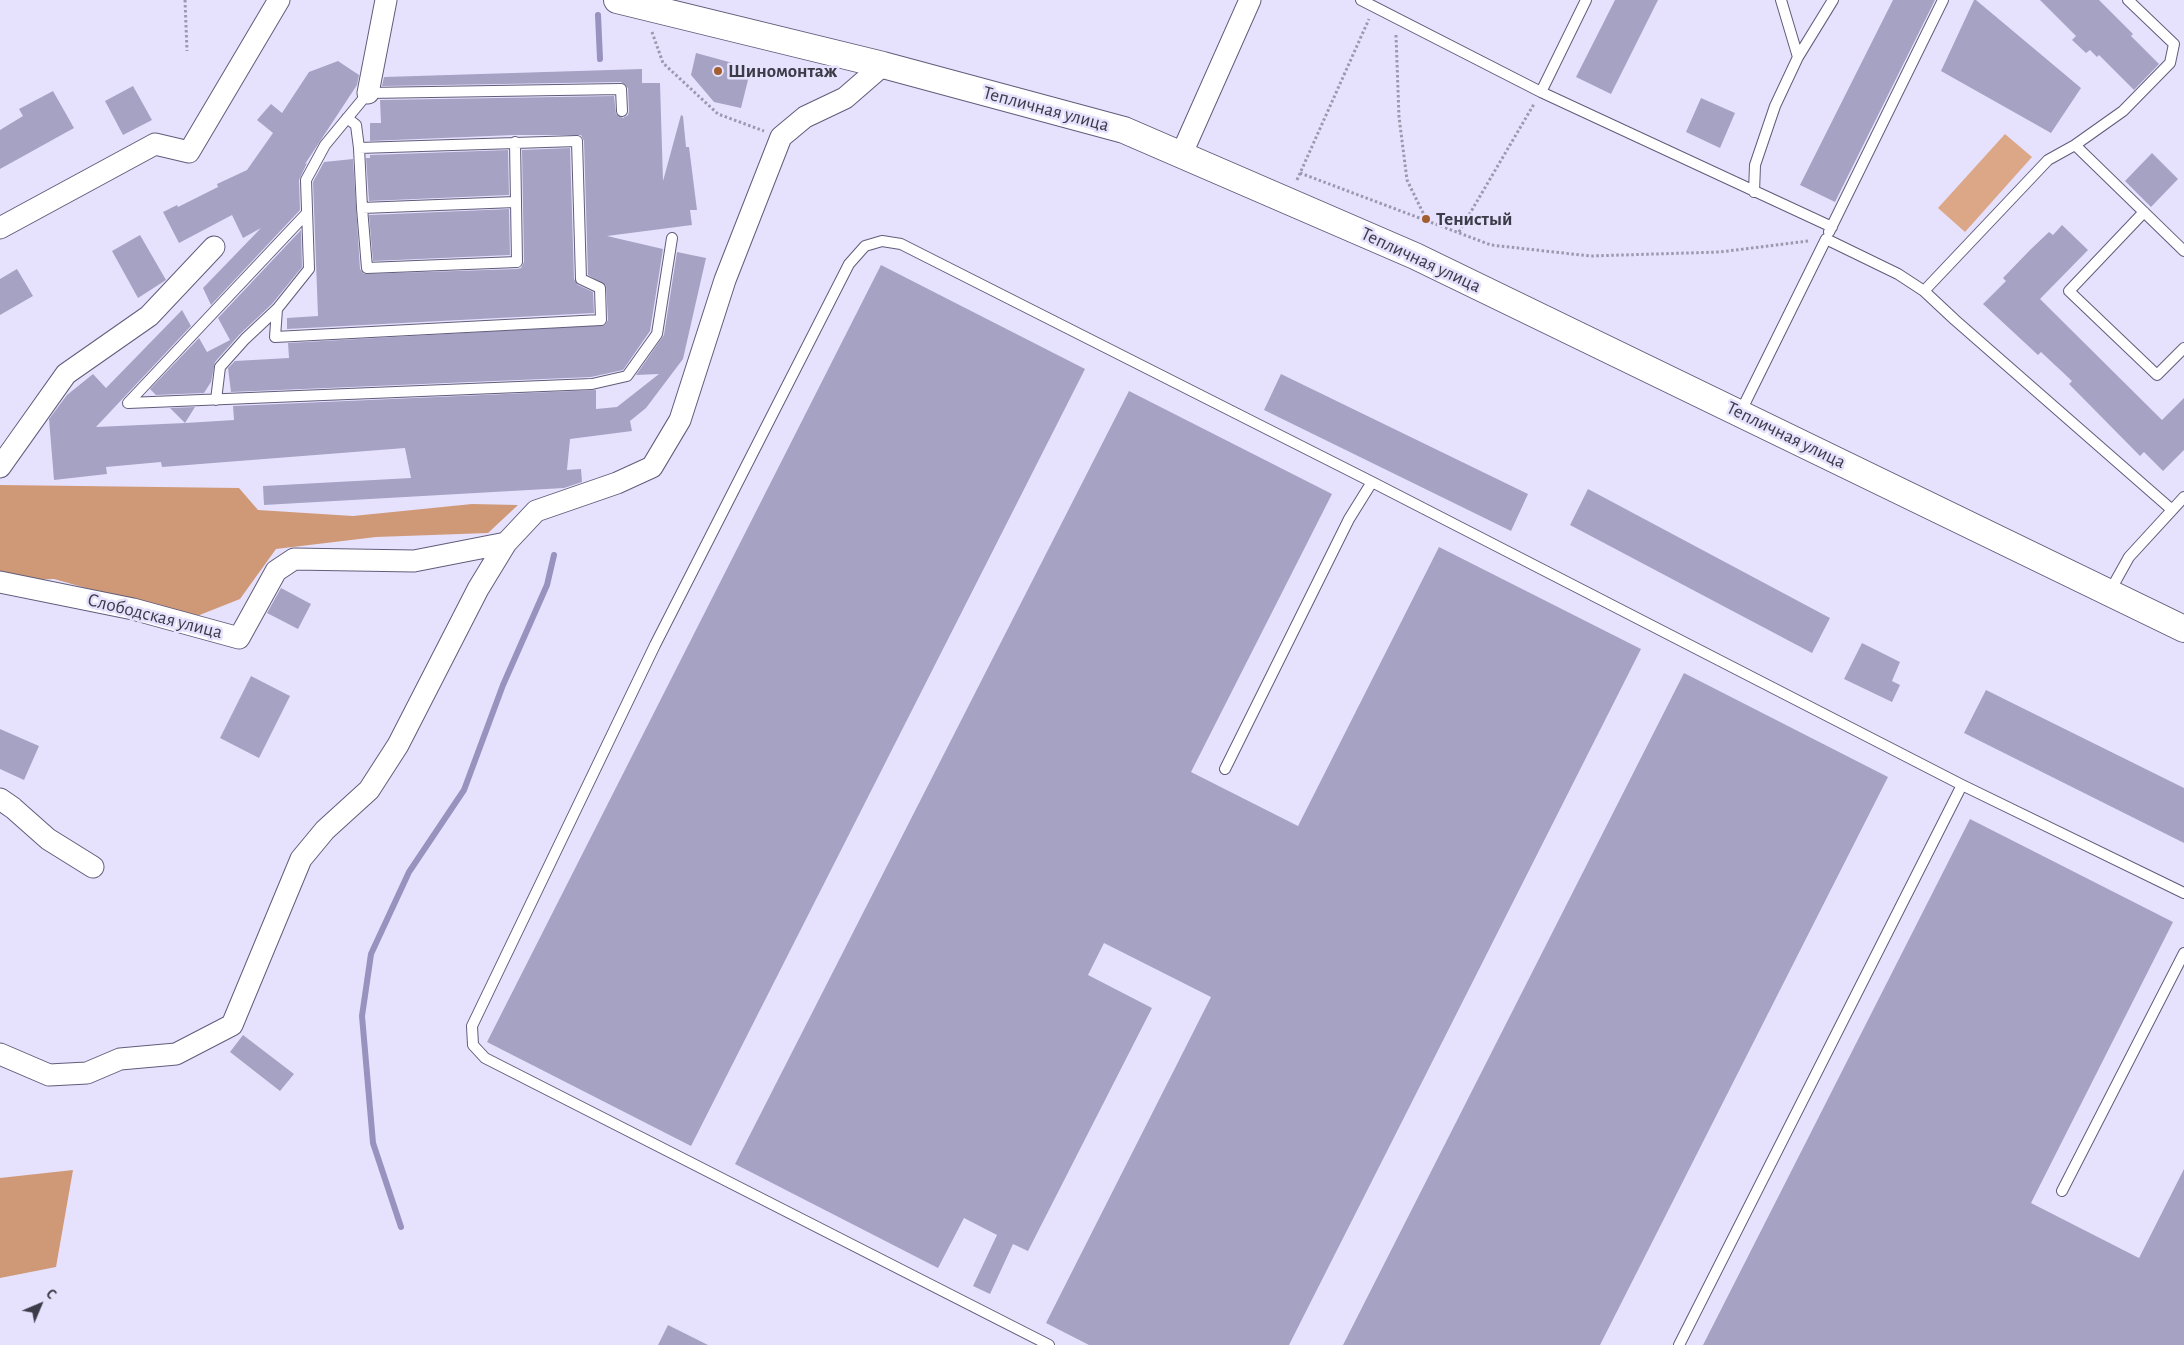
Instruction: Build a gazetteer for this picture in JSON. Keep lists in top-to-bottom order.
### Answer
{
  "streets": {
    "street": ["Тепличная улица", "Слободская улица"]
  },
  "places": ["Шиномонтаж", "Тенистый"],
  "north": "top right"
}
